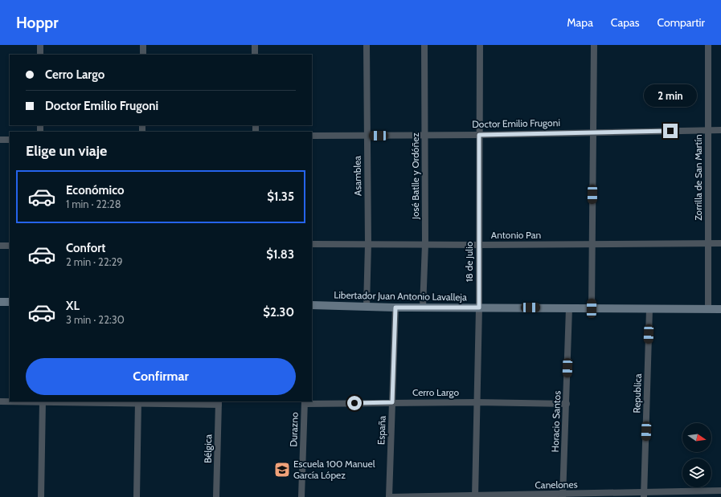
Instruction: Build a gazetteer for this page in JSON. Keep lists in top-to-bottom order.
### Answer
{
  "streets": {
    "street": [
      "Doctor Emilio Frugoni",
      "Asamblea",
      "José Batlle y Ordóñez",
      "Zorrilla de San Martín",
      "Antonio Pan",
      "18 de Julio",
      "Libertador Juan Antonio Lavalleja",
      "Cerro Largo",
      "Republica",
      "Horacio Santos",
      "Durazno",
      "España",
      "Bélgica",
      "Canelones"
    ]
  },
  "crossings": [
    ["Doctor Emilio Frugoni", "Asamblea"],
    ["Doctor Emilio Frugoni", "José Batlle y Ordóñez"],
    ["Doctor Emilio Frugoni", "Zorrilla de San Martín"],
    ["Doctor Emilio Frugoni", "18 de Julio"],
    ["Asamblea", "Antonio Pan"],
    ["Asamblea", "Libertador Juan Antonio Lavalleja"],
    ["José Batlle y Ordóñez", "Antonio Pan"],
    ["José Batlle y Ordóñez", "Libertador Juan Antonio Lavalleja"],
    ["Zorrilla de San Martín", "Antonio Pan"],
    ["Zorrilla de San Martín", "Libertador Juan Antonio Lavalleja"],
    ["Antonio Pan", "18 de Julio"],
    ["18 de Julio", "Libertador Juan Antonio Lavalleja"],
    ["18 de Julio", "Cerro Largo"],
    ["18 de Julio", "Canelones"],
    ["Libertador Juan Antonio Lavalleja", "Republica"],
    ["Libertador Juan Antonio Lavalleja", "Horacio Santos"],
    ["Libertador Juan Antonio Lavalleja", "España"],
    ["Cerro Largo", "Horacio Santos"],
    ["Cerro Largo", "Durazno"],
    ["Cerro Largo", "España"],
    ["Republica", "Canelones"],
    ["Horacio Santos", "Canelones"],
    ["España", "Canelones"]
  ],
  "places": {
    "school or university": ["Escuela 100 Manuel García López"]
  },
  "north": "right",
  "page": {
    "header": "Hoppr",
    "nav": ["Mapa", "Capas", "Compartir"],
    "banner": ["Cerro Largo", "Doctor Emilio Frugoni"],
    "bubble": "2 min",
    "heading": "Elige un viaje",
    "list": [
      {
        "name": "Económico",
        "note": "1 min · 22:28",
        "value": "$1.35"
      },
      {
        "name": "Confort",
        "note": "2 min · 22:29",
        "value": "$1.83"
      },
      {
        "name": "XL",
        "note": "3 min · 22:30",
        "value": "$2.30"
      }
    ],
    "buttons": "Confirmar"
  }
}
